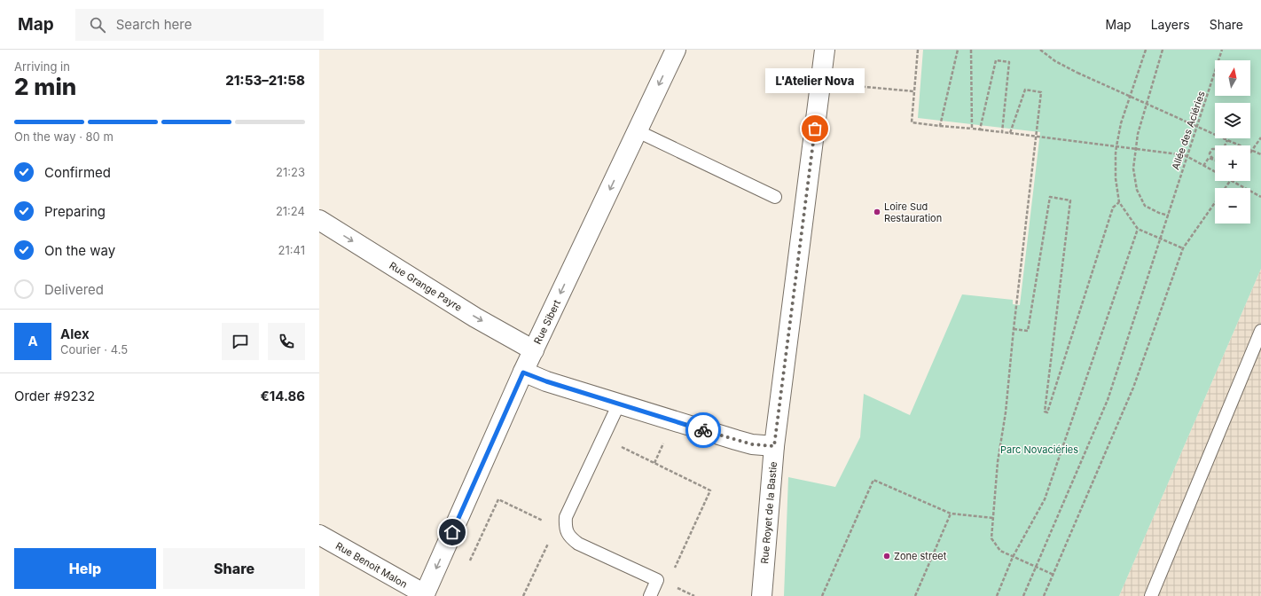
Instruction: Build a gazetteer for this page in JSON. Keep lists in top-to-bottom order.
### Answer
{
  "streets": {
    "street": [
      "Rue Grange Payre",
      "Rue Sibert",
      "Rue Royet de la Bastie",
      "Rue Benoit Malon"
    ],
    "path": ["Allée des Aciéries"]
  },
  "crossings": [
    ["Rue Grange Payre", "Rue Sibert"],
    ["Rue Sibert", "Rue Benoit Malon"]
  ],
  "one_way": ["Rue Grange Payre", "Rue Sibert"],
  "parks": ["Parc Novaciéries"],
  "places": ["L'Atelier Nova", "Loire Sud Restauration", "Zone street"],
  "north": "top",
  "page": {
    "header": "Map",
    "search": "Search here",
    "nav": ["Map", "Layers", "Share"],
    "heading": ["2 min", "Arriving in", "21:53–21:58"],
    "panel": [
      "Alex",
      "Courier · 4.5",
      "Order #9232",
      "€14.86"
    ],
    "map_buttons": ["+", "−"],
    "bubble": "L'Atelier Nova",
    "bar": "On the way · 80 m",
    "list": [
      ["Confirmed", "21:23"],
      ["Preparing", "21:24"],
      ["On the way", "21:41"],
      "Delivered"
    ],
    "round": "A",
    "buttons": ["Help", "Share"]
  }
}
